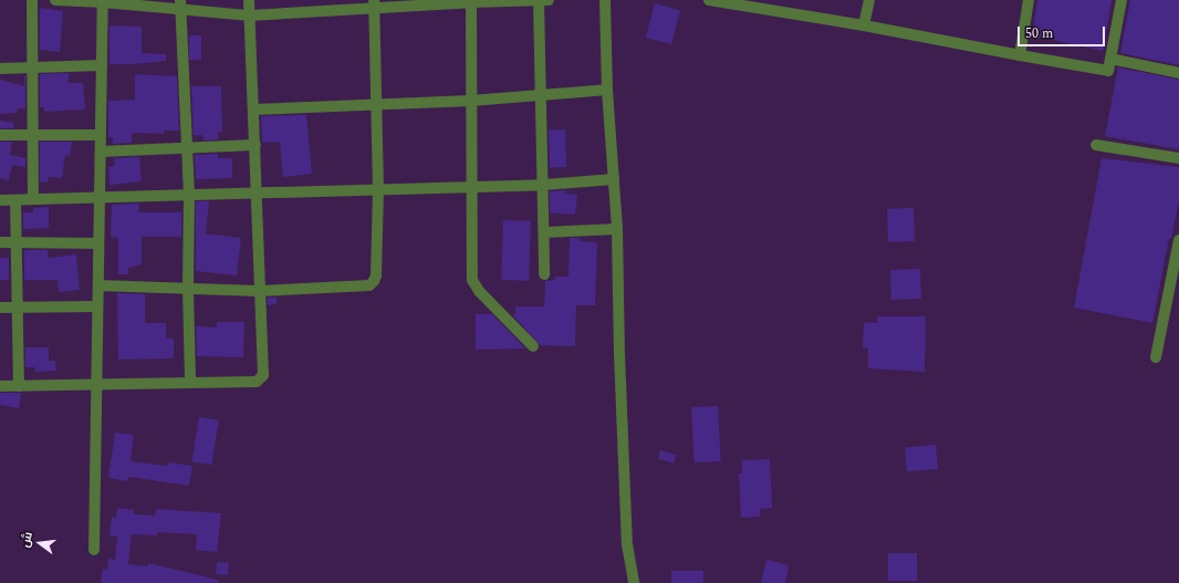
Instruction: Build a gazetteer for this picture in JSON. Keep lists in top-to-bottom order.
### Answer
{
  "scale_bar": "50 m",
  "north": "left"
}
